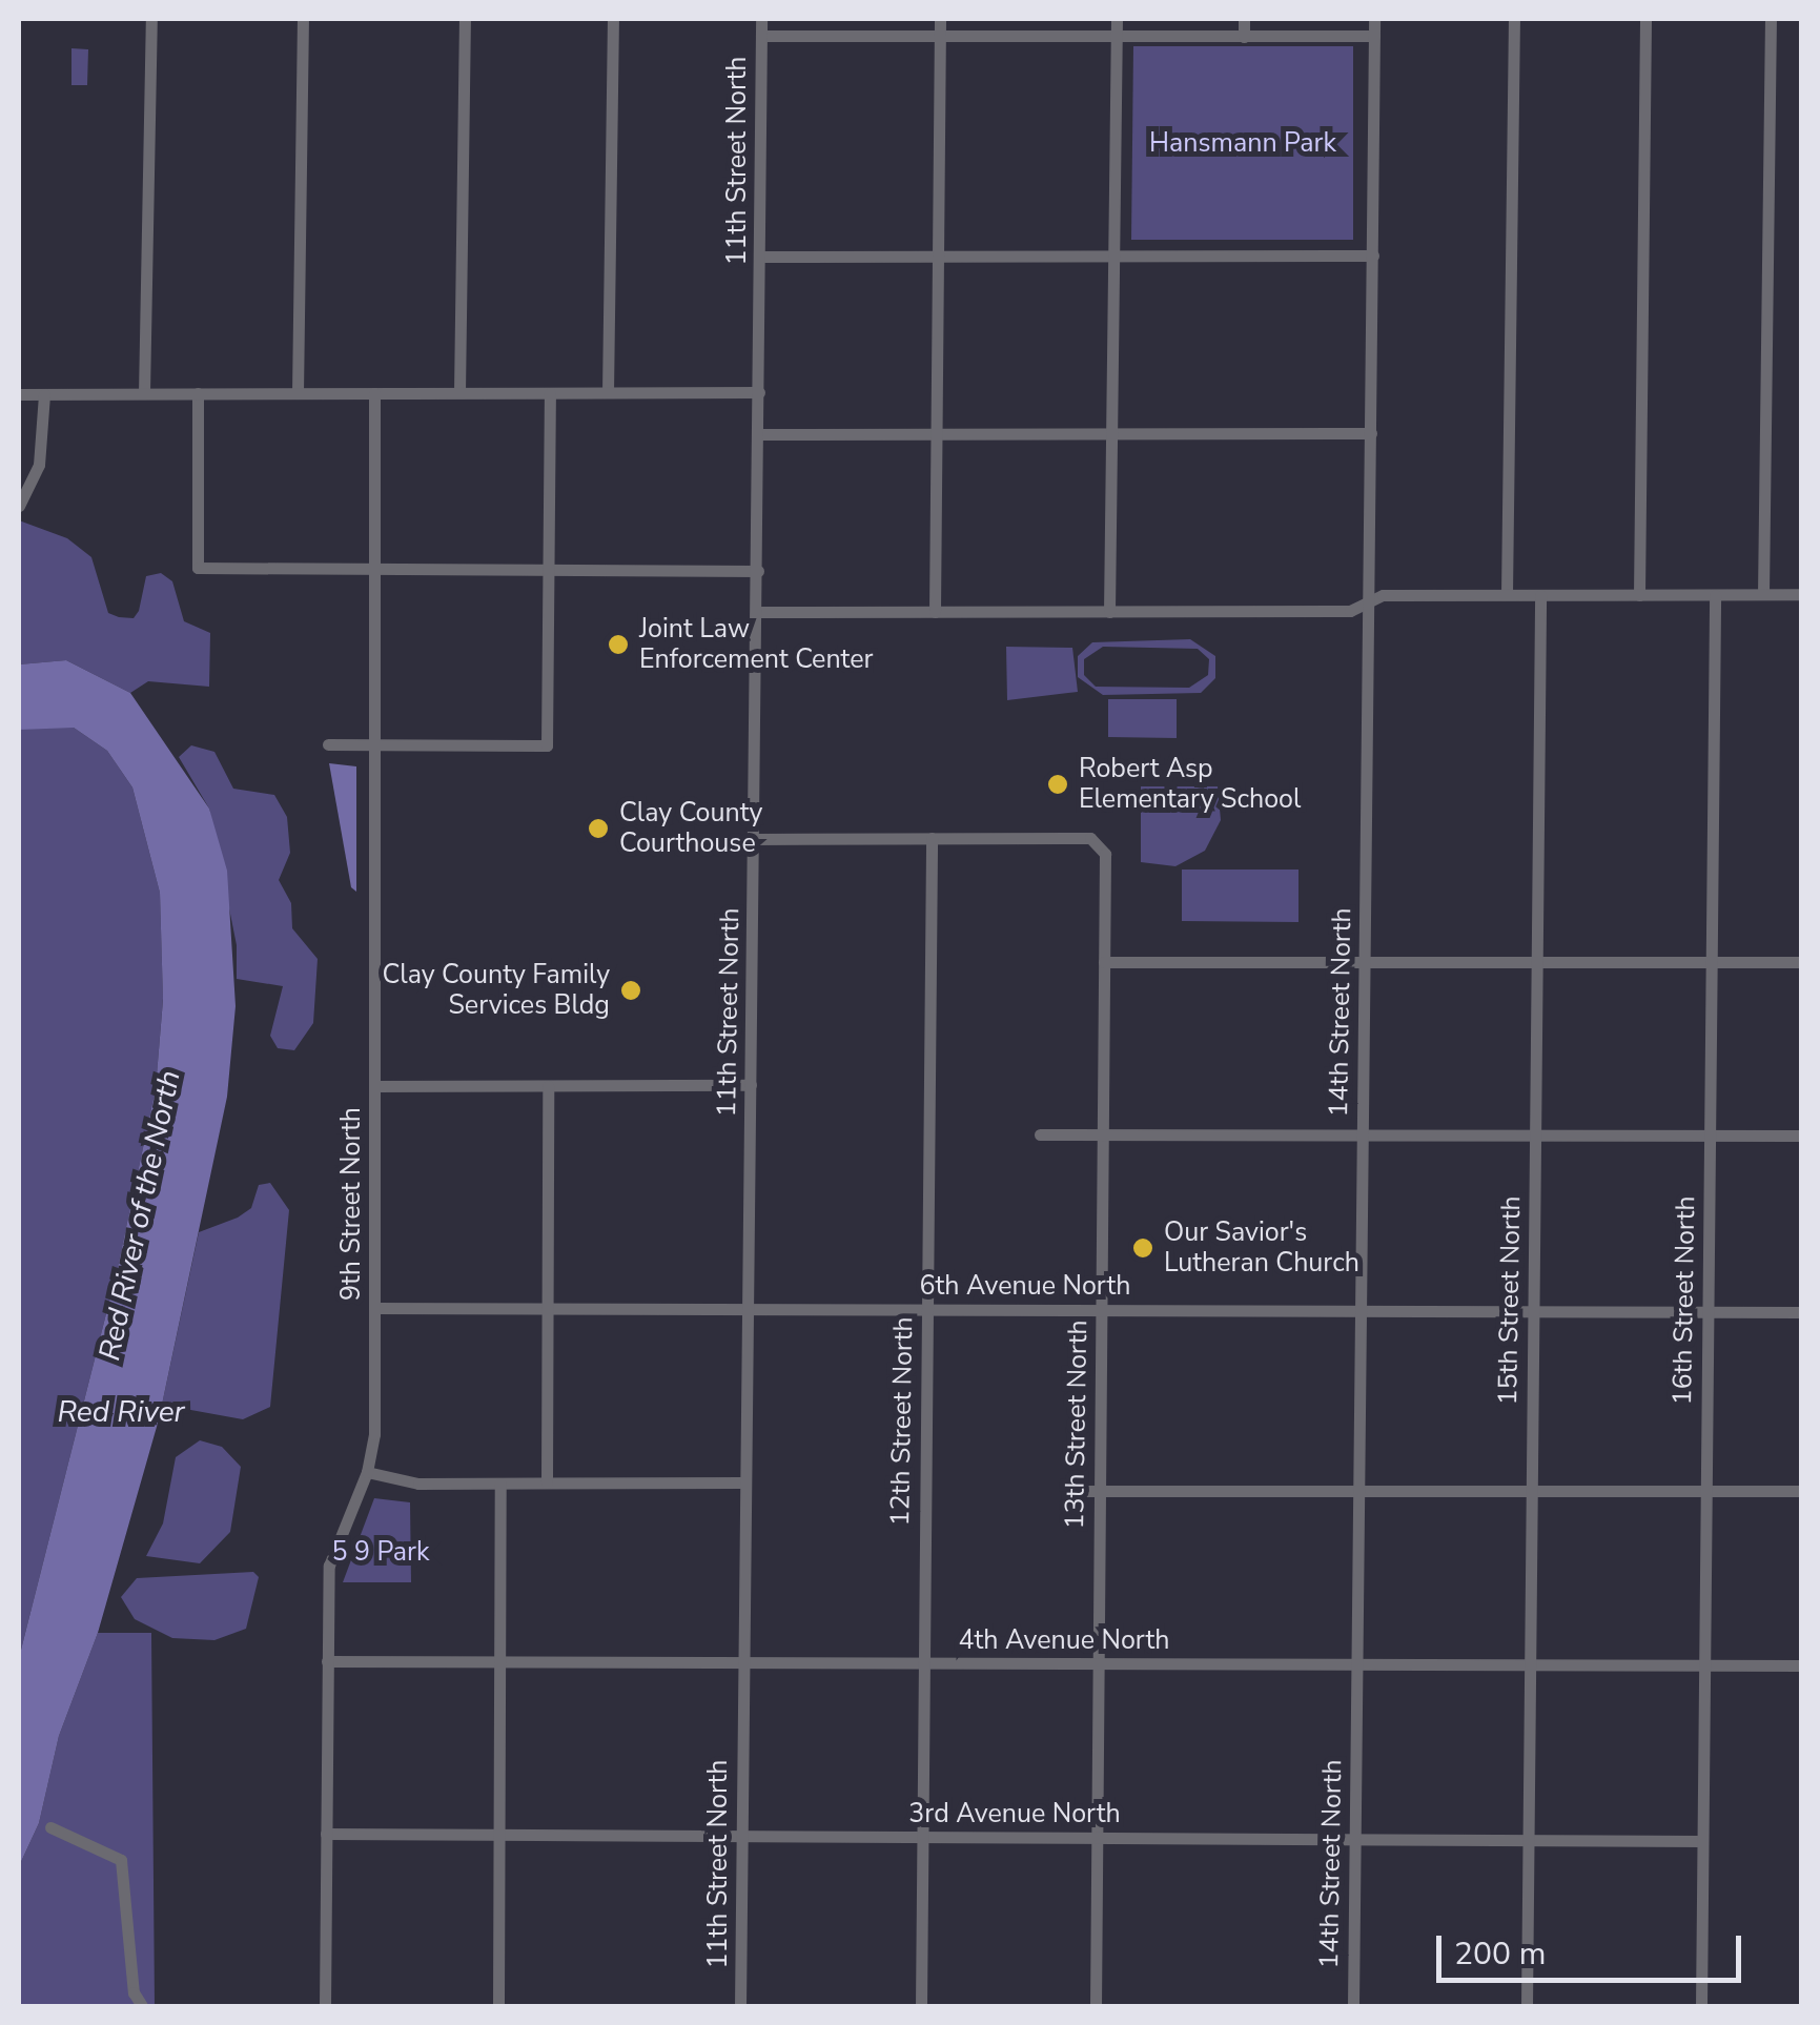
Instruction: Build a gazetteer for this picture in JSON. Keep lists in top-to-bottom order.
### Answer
{
  "streets": {
    "street": [
      "11th Street North",
      "14th Street North",
      "9th Street North",
      "6th Avenue North",
      "15th Street North",
      "16th Street North",
      "12th Street North",
      "13th Street North",
      "4th Avenue North",
      "3rd Avenue North"
    ]
  },
  "crossings": [
    ["11th Street North", "6th Avenue North"],
    ["11th Street North", "4th Avenue North"],
    ["11th Street North", "3rd Avenue North"],
    ["14th Street North", "6th Avenue North"],
    ["14th Street North", "4th Avenue North"],
    ["14th Street North", "3rd Avenue North"],
    ["9th Street North", "6th Avenue North"],
    ["9th Street North", "4th Avenue North"],
    ["9th Street North", "3rd Avenue North"],
    ["6th Avenue North", "15th Street North"],
    ["6th Avenue North", "16th Street North"],
    ["6th Avenue North", "12th Street North"],
    ["6th Avenue North", "13th Street North"],
    ["15th Street North", "4th Avenue North"],
    ["15th Street North", "3rd Avenue North"],
    ["16th Street North", "4th Avenue North"],
    ["16th Street North", "3rd Avenue North"],
    ["12th Street North", "13th Street North"],
    ["12th Street North", "4th Avenue North"],
    ["12th Street North", "3rd Avenue North"],
    ["13th Street North", "4th Avenue North"],
    ["13th Street North", "3rd Avenue North"]
  ],
  "water": ["Red River of the North", "Red River"],
  "parks": ["Hansmann Park", "5 9 Park"],
  "places": [
    "Joint Law Enforcement Center",
    "Robert Asp Elementary School",
    "Clay County Courthouse",
    "Clay County Family Services Bldg",
    "Our Savior's Lutheran Church"
  ],
  "scale_bar": "200 m"
}
